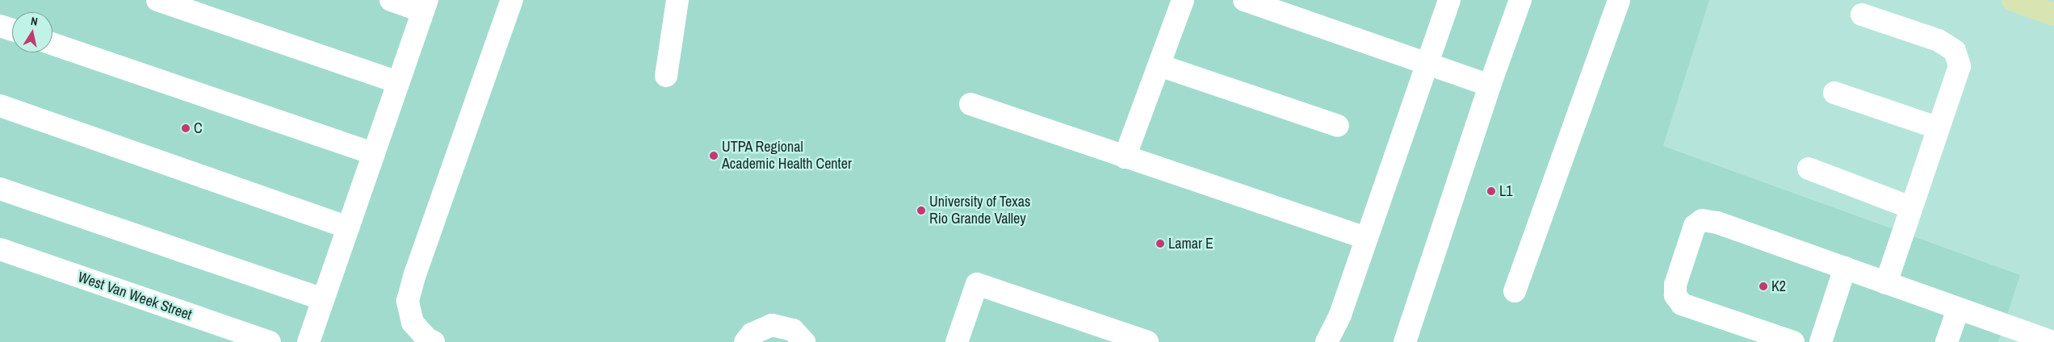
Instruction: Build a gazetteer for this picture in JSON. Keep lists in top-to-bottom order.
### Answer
{
  "streets": {
    "street": ["West Van Week Street"]
  },
  "places": [
    "C",
    "UTPA Regional Academic Health Center",
    "L1",
    "University of Texas Rio Grande Valley",
    "Lamar E",
    "K2"
  ],
  "north": "top"
}
